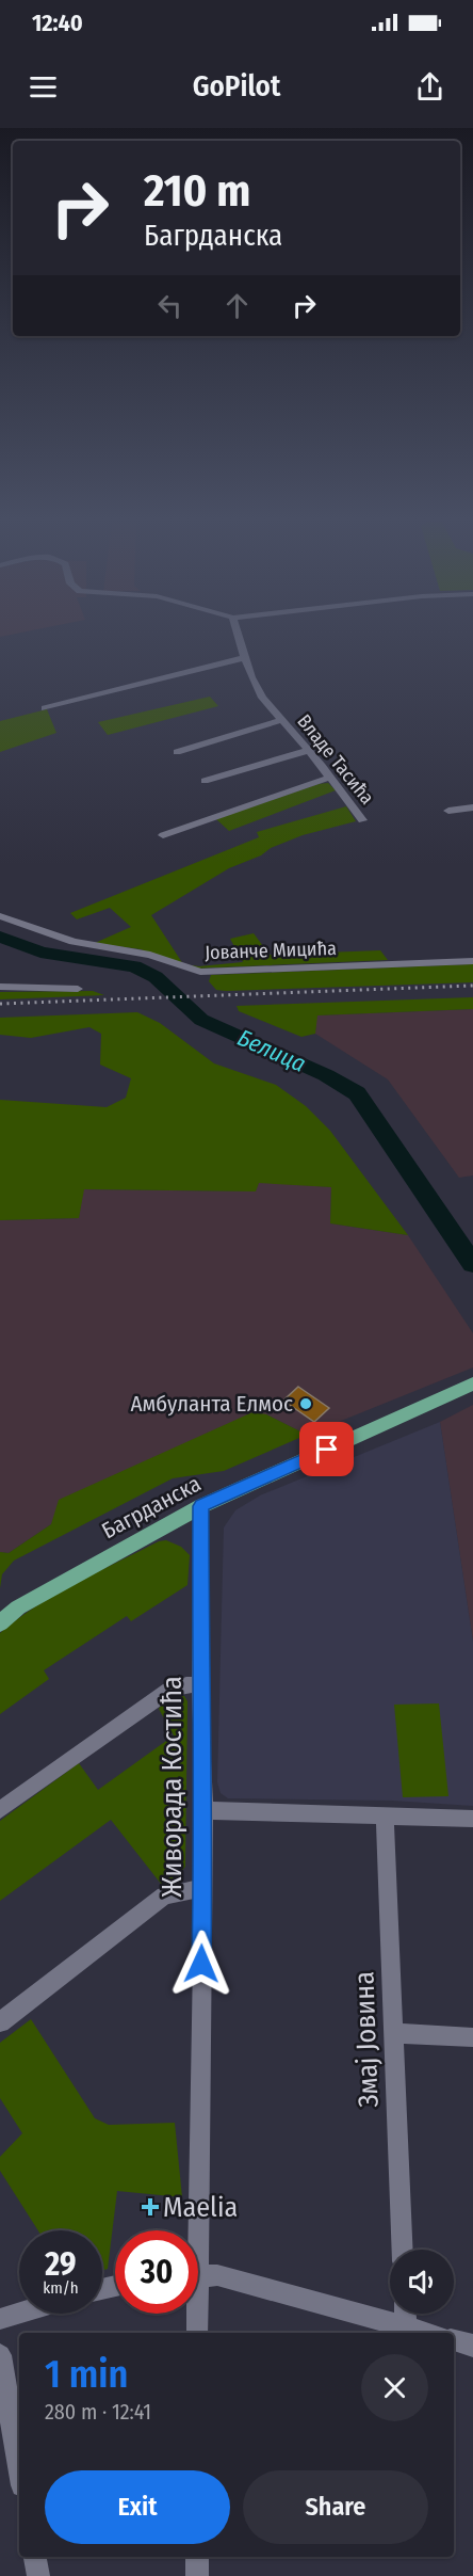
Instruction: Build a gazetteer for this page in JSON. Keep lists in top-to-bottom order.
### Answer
{
  "streets": {
    "main road": ["Багрданска"],
    "street": [
      "Владе Тасића",
      "Јованче Мицића",
      "Живорада Костића",
      "Змај Јовина"
    ]
  },
  "crossings": [
    ["Багрданска", "Живорада Костића"]
  ],
  "water": ["Белица"],
  "places": {
    "other": ["Амбуланта Елмос"],
    "health": ["Maelia"]
  },
  "page": {
    "status": "12:40",
    "header": "GoPilot",
    "turn": ["210 m", "Багрданска"],
    "speed": "29 km/h",
    "limit": "30",
    "heading": ["1 min", "280 m · 12:41"],
    "buttons": ["Exit", "Share"]
  }
}
